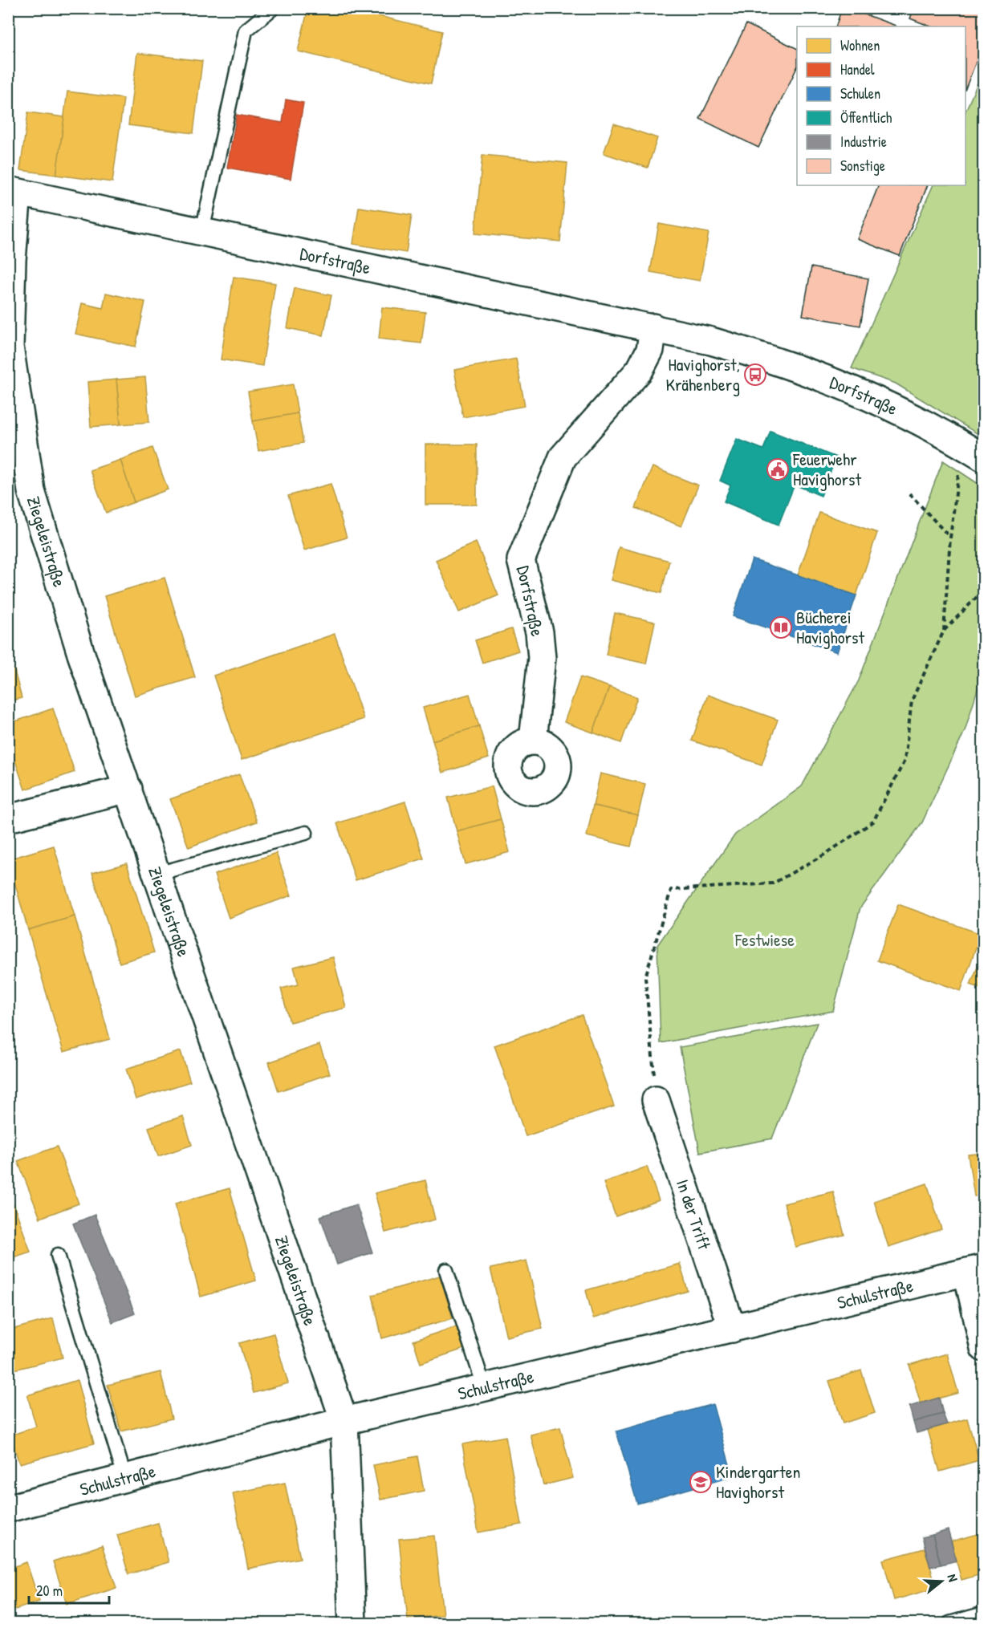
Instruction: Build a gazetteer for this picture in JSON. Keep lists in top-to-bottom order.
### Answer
{
  "streets": {
    "street": [
      "Dorfstraße",
      "Ziegeleistraße",
      "In der Trift",
      "Schulstraße"
    ]
  },
  "crossings": [
    ["Dorfstraße", "Ziegeleistraße"],
    ["Ziegeleistraße", "Schulstraße"],
    ["In der Trift", "Schulstraße"]
  ],
  "parks": ["Festwiese"],
  "places": {
    "bus stop": ["Havighorst, Krähenberg"],
    "public building": ["Feuerwehr Havighorst"],
    "library": ["Bücherei Havighorst"],
    "school or university": ["Kindergarten Havighorst"]
  },
  "legend": [
    "Wohnen",
    "Handel",
    "Schulen",
    "Öffentlich",
    "Industrie",
    "Sonstige"
  ],
  "scale_bar": "20 m",
  "north": "right"
}
